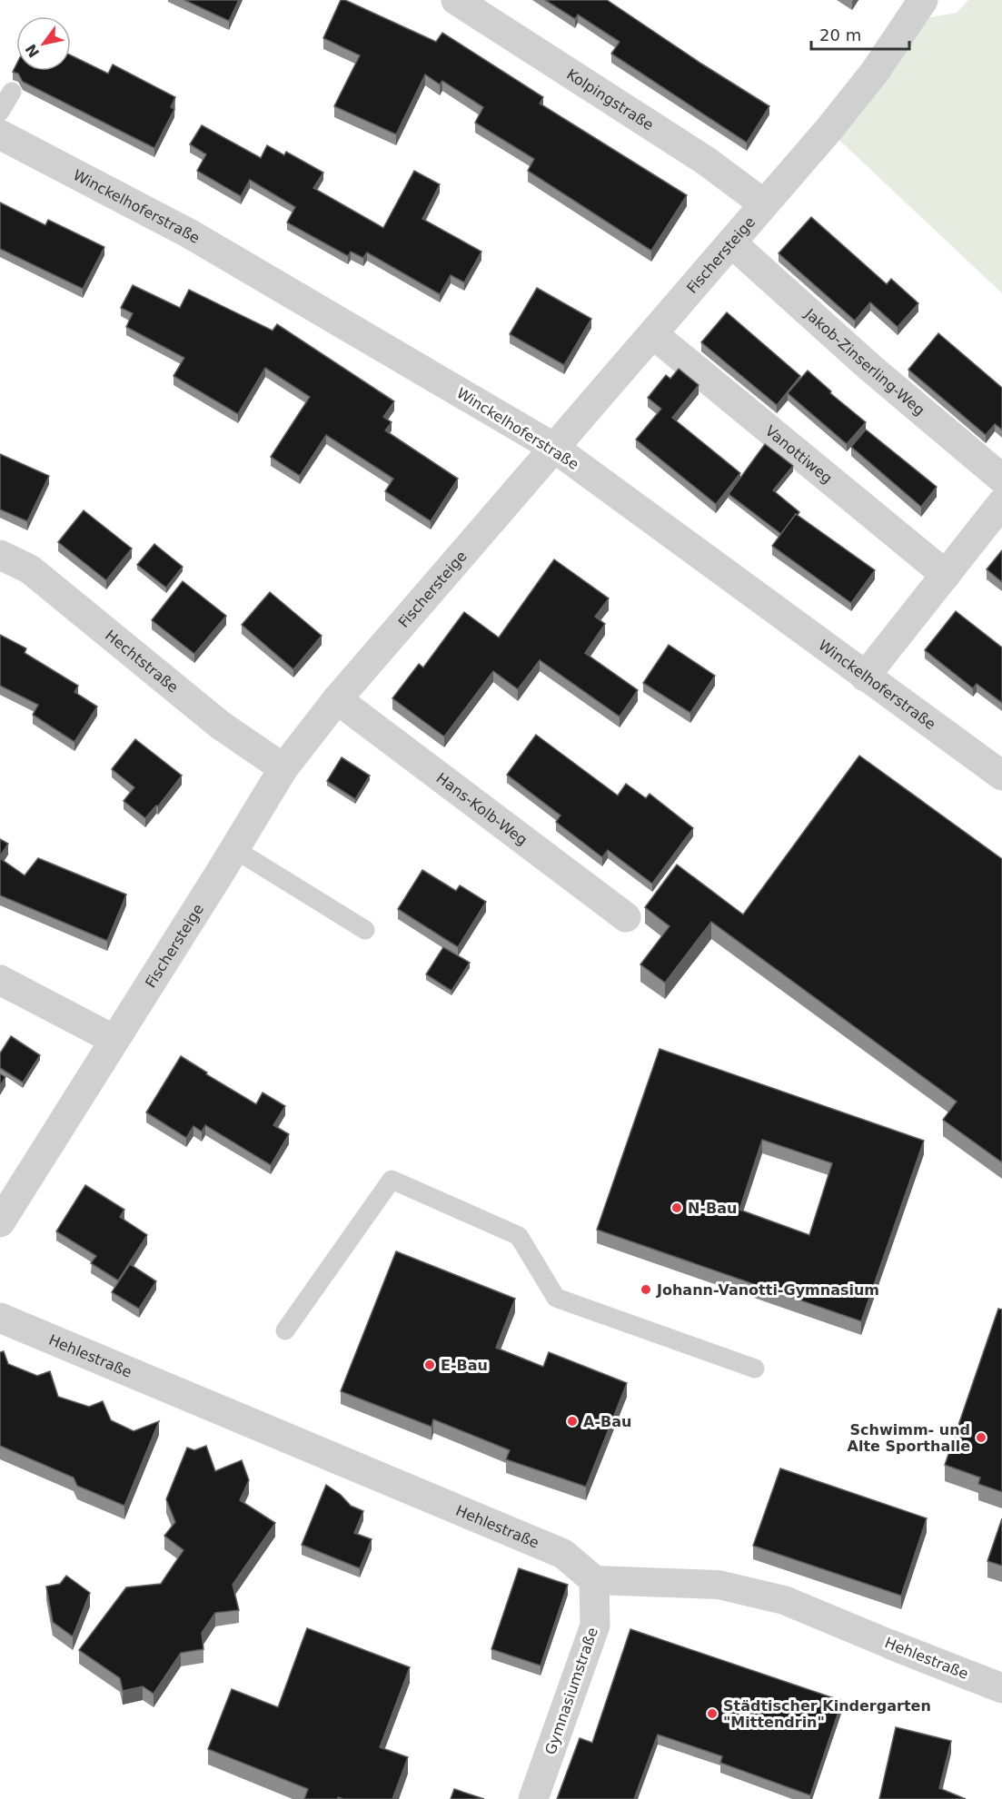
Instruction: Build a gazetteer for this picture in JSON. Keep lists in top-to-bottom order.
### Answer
{
  "streets": {
    "street": [
      "Kolpingstraße",
      "Winckelhoferstraße",
      "Fischersteige",
      "Jakob-Zinserling-Weg",
      "Vanottiweg",
      "Hechtstraße",
      "Hans-Kolb-Weg",
      "Hehlestraße",
      "Gymnasiumstraße"
    ]
  },
  "crossings": [
    ["Kolpingstraße", "Fischersteige"],
    ["Winckelhoferstraße", "Fischersteige"],
    ["Fischersteige", "Jakob-Zinserling-Weg"],
    ["Fischersteige", "Vanottiweg"],
    ["Fischersteige", "Hechtstraße"],
    ["Fischersteige", "Hans-Kolb-Weg"],
    ["Hehlestraße", "Gymnasiumstraße"]
  ],
  "places": [
    "N-Bau",
    "Johann-Vanotti-Gymnasium",
    "E-Bau",
    "A-Bau",
    "Schwimm- und Alte Sporthalle",
    "Städtischer Kindergarten \"Mittendrin\""
  ],
  "scale_bar": "20 m",
  "north": "bottom left"
}
